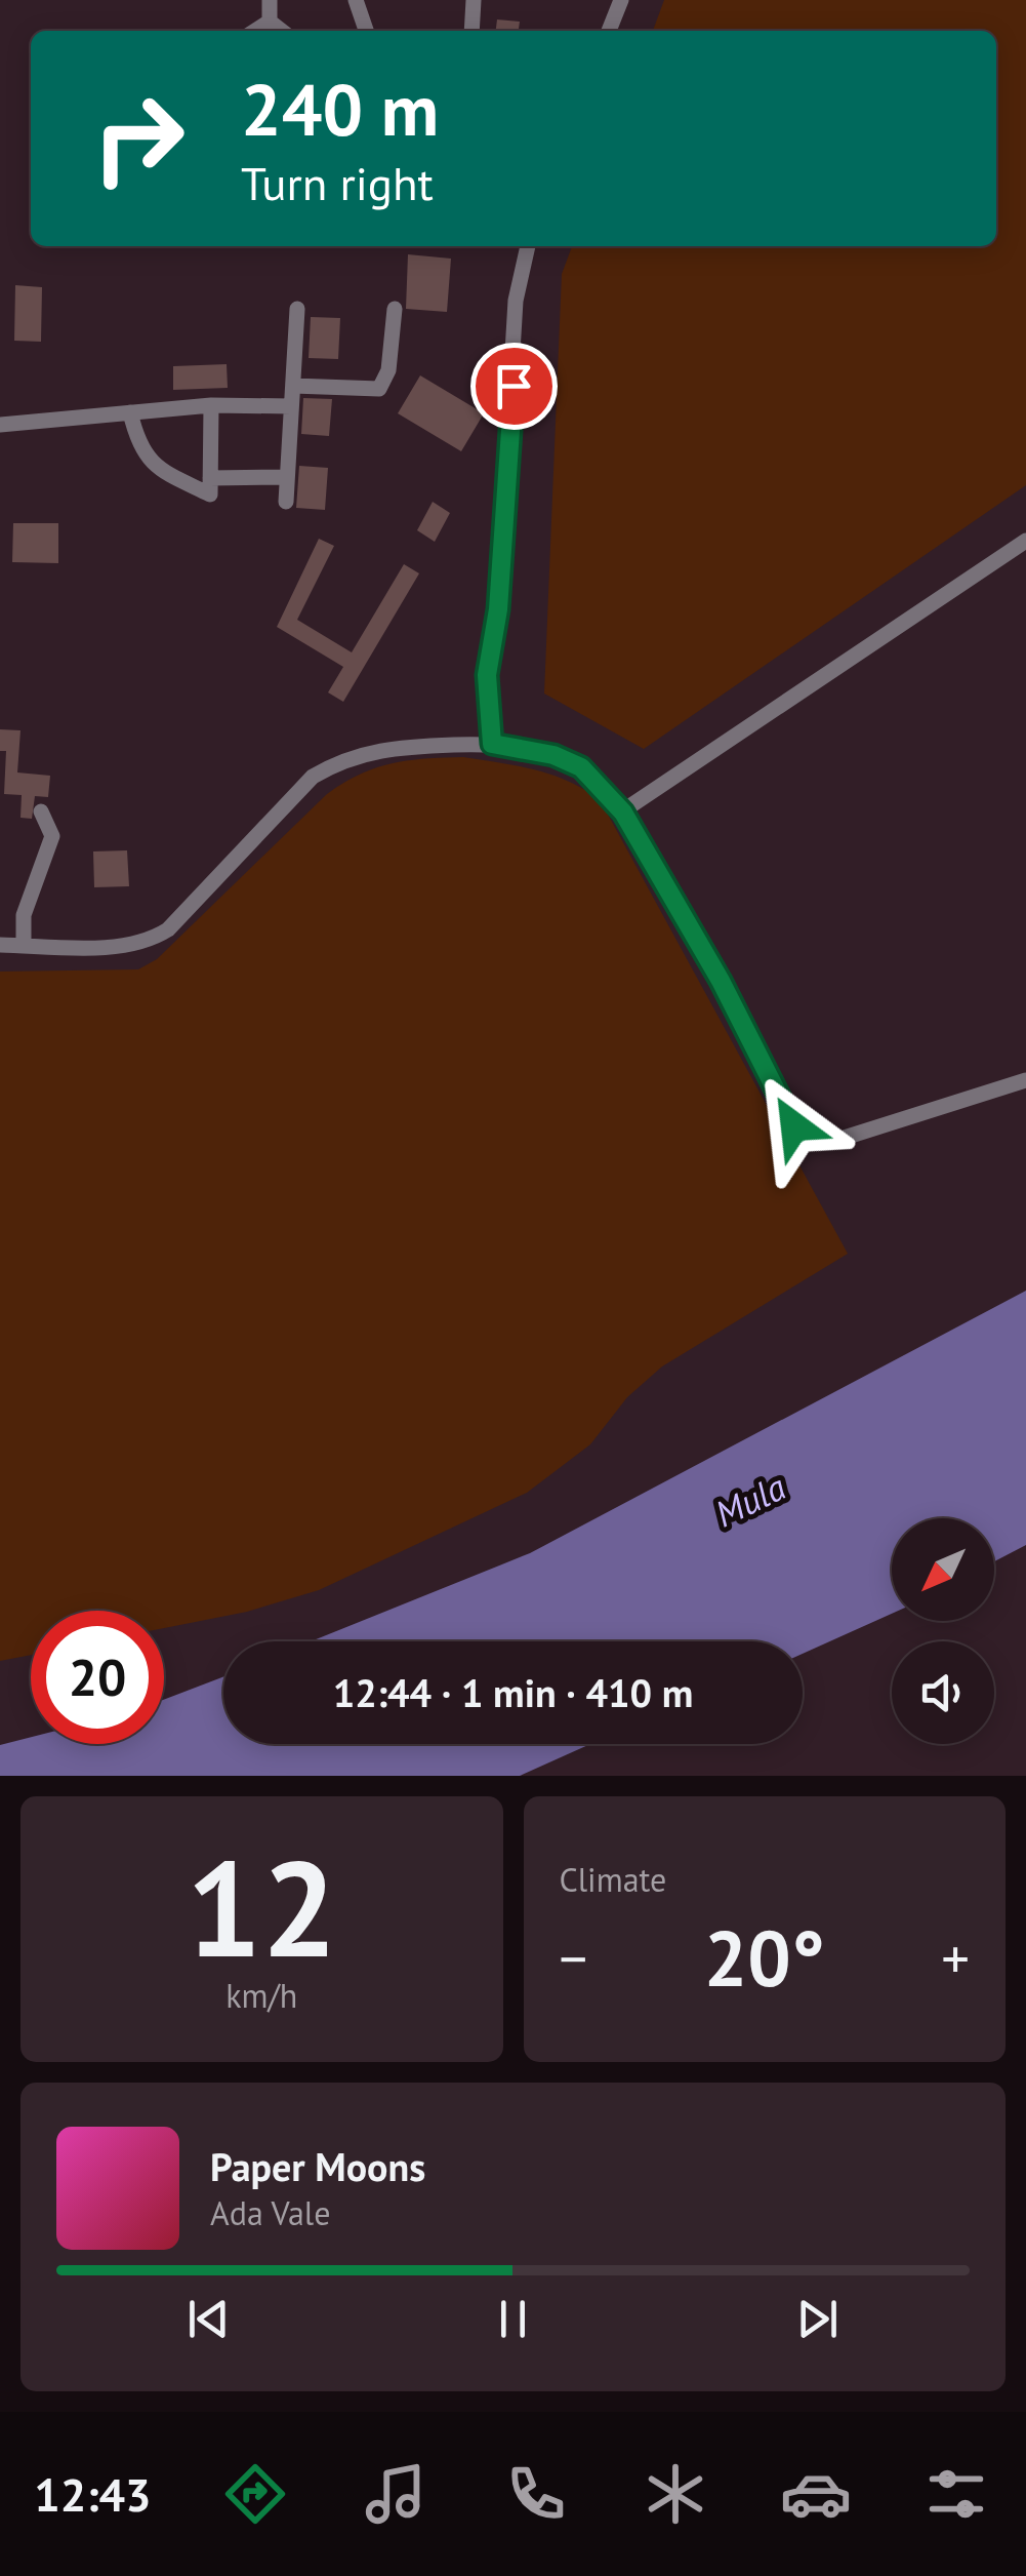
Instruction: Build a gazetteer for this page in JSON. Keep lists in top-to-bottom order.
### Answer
{
  "water": ["Mula"],
  "north": "bottom left",
  "page": {
    "turn": ["240 m", "Turn right"],
    "limit": "20",
    "trip": "12:44 · 1 min · 410 m",
    "tile": [
      ["12", "km/h"],
      "Climate"
    ],
    "heat": ["−", "20°", "+"],
    "song": ["Paper Moons", "Ada Vale"],
    "tabs": "12:43"
  }
}
